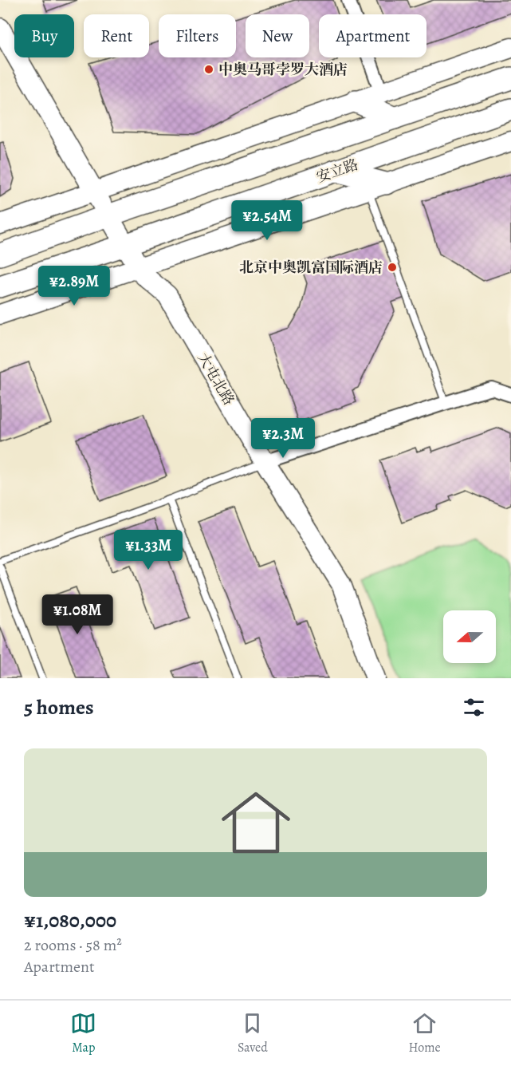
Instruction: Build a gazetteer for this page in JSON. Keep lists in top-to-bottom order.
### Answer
{
  "streets": {
    "main road": ["安立路"],
    "street": ["大屯北路"]
  },
  "crossings": [
    ["安立路", "大屯北路"]
  ],
  "places": ["中奥马哥孛罗大酒店", "北京中奥凯富国际酒店"],
  "north": "left",
  "page": {
    "chip": [
      "Buy",
      "Rent",
      "Filters",
      "New",
      "Apartment"
    ],
    "price": [
      "¥2.54M",
      "¥2.89M",
      "¥2.3M",
      "¥1.33M",
      "¥1.08M"
    ],
    "heading": "5 homes",
    "list": [
      {
        "name": "¥1,080,000",
        "note": "2 rooms · 58 m² · Apartment"
      }
    ],
    "tabs": ["Map", "Saved", "Home"]
  }
}
